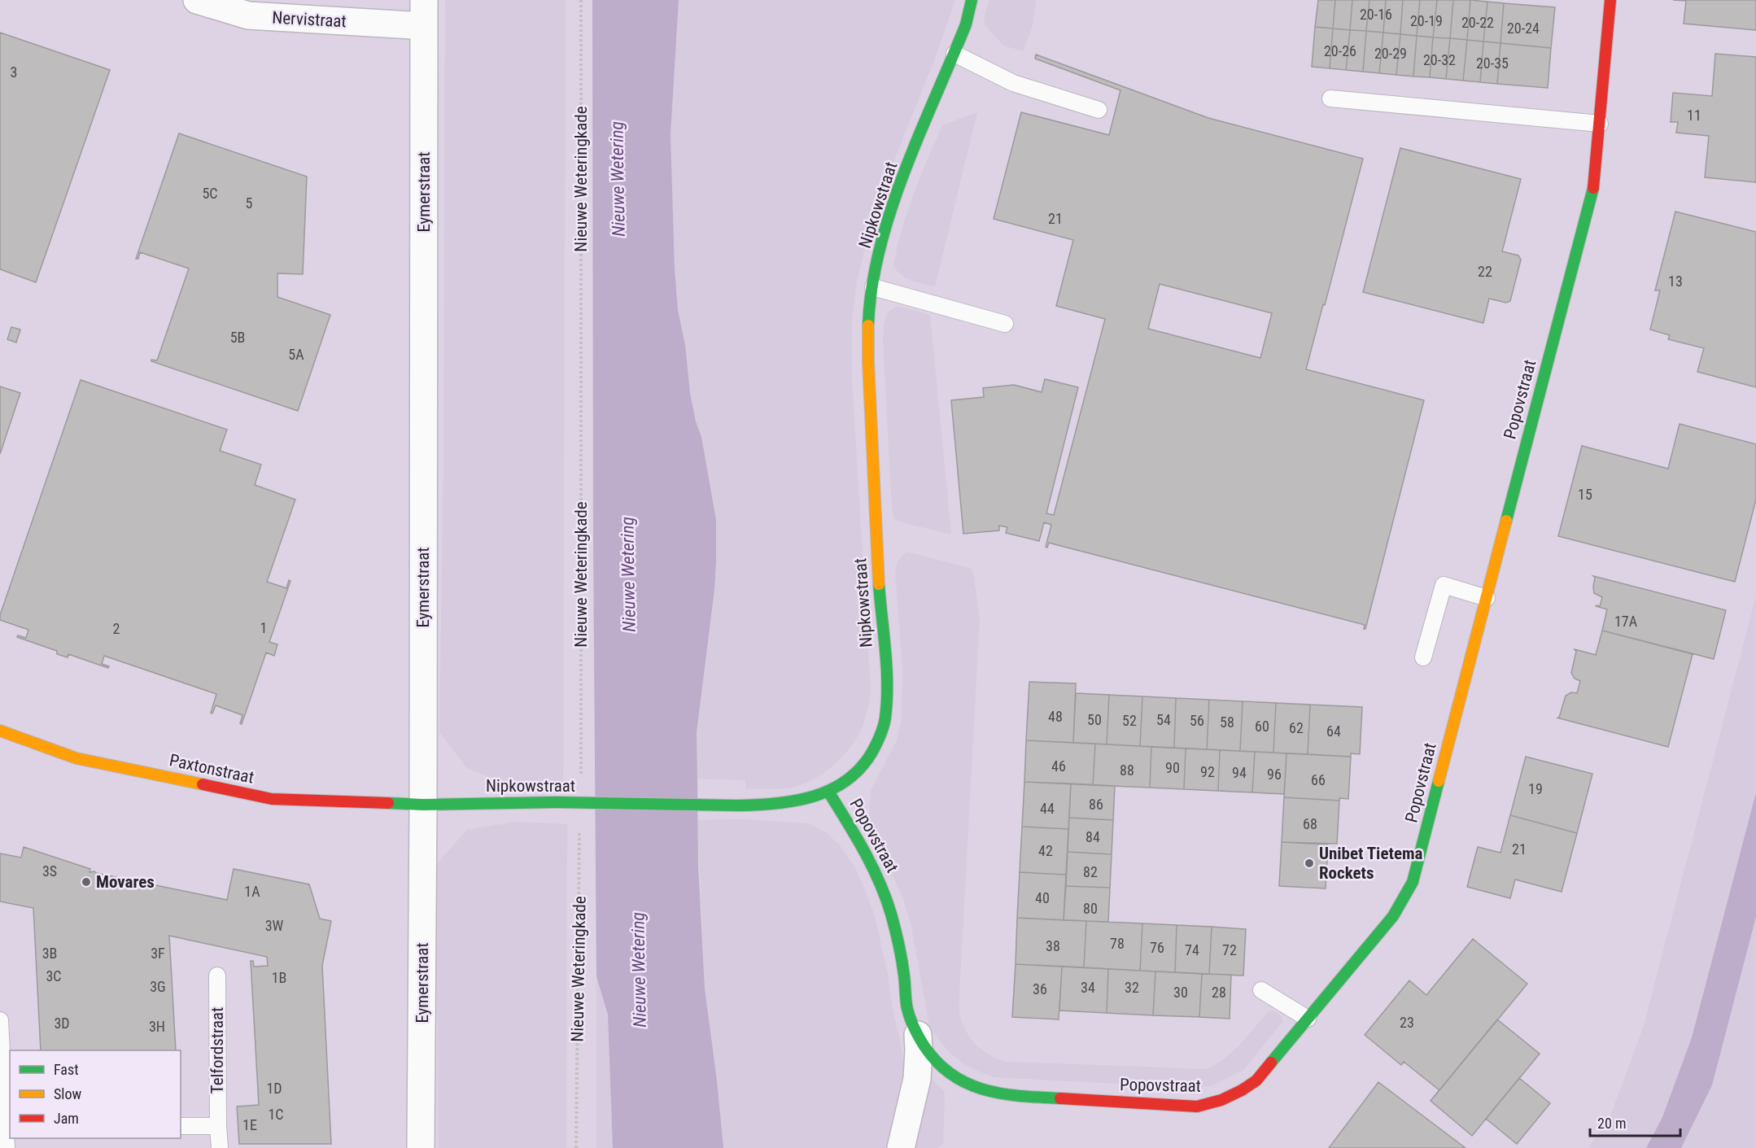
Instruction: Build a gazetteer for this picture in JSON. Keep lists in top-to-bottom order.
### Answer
{
  "streets": {
    "street": [
      "Nervistraat",
      "Eymerstraat",
      "Nipkowstraat",
      "Popovstraat",
      "Paxtonstraat"
    ],
    "lane": ["Telfordstraat"],
    "path": ["Nieuwe Weteringkade"]
  },
  "crossings": [
    ["Nervistraat", "Eymerstraat"],
    ["Eymerstraat", "Nipkowstraat"],
    ["Eymerstraat", "Paxtonstraat"],
    ["Nipkowstraat", "Popovstraat"],
    ["Nipkowstraat", "Paxtonstraat"]
  ],
  "water": ["Nieuwe Wetering"],
  "places": ["Unibet Tietema Rockets", "Movares"],
  "house_numbers": [
    "20-16",
    "20-19",
    "20-22",
    "20-24",
    "20-26",
    "20-29",
    "20-32",
    "20-35",
    "3",
    "11",
    "5C",
    "5",
    "21",
    "22",
    "13",
    "5B",
    "5A",
    "15",
    "17A",
    "1",
    "2",
    "48",
    "50",
    "54",
    "52",
    "56",
    "58",
    "60",
    "62",
    "64",
    "46",
    "90",
    "88",
    "92",
    "94",
    "96",
    "66",
    "19",
    "86",
    "44",
    "68",
    "84",
    "21",
    "42",
    "3S",
    "82",
    "1A",
    "40",
    "80",
    "3W",
    "78",
    "38",
    "76",
    "74",
    "72",
    "3B",
    "3F",
    "3C",
    "1B",
    "3G",
    "34",
    "32",
    "36",
    "30",
    "28",
    "23",
    "3D",
    "3H",
    "1D",
    "1C",
    "1E"
  ],
  "legend": ["Fast", "Slow", "Jam"],
  "scale_bar": "20 m"
}
